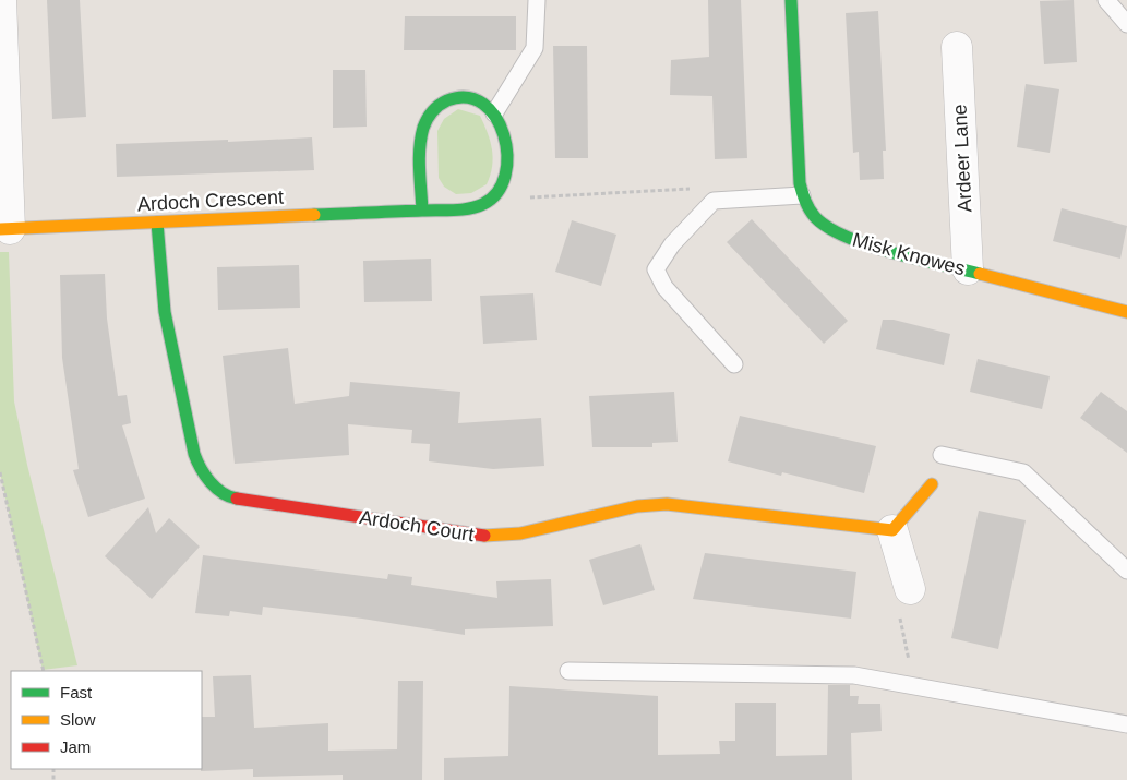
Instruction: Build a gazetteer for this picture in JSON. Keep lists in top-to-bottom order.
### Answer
{
  "streets": {
    "street": [
      "Ardeer Lane",
      "Ardoch Crescent",
      "Misk Knowes",
      "Ardoch Court"
    ]
  },
  "crossings": [
    ["Ardeer Lane", "Misk Knowes"],
    ["Ardoch Crescent", "Ardoch Court"]
  ],
  "legend": ["Fast", "Slow", "Jam"]
}
